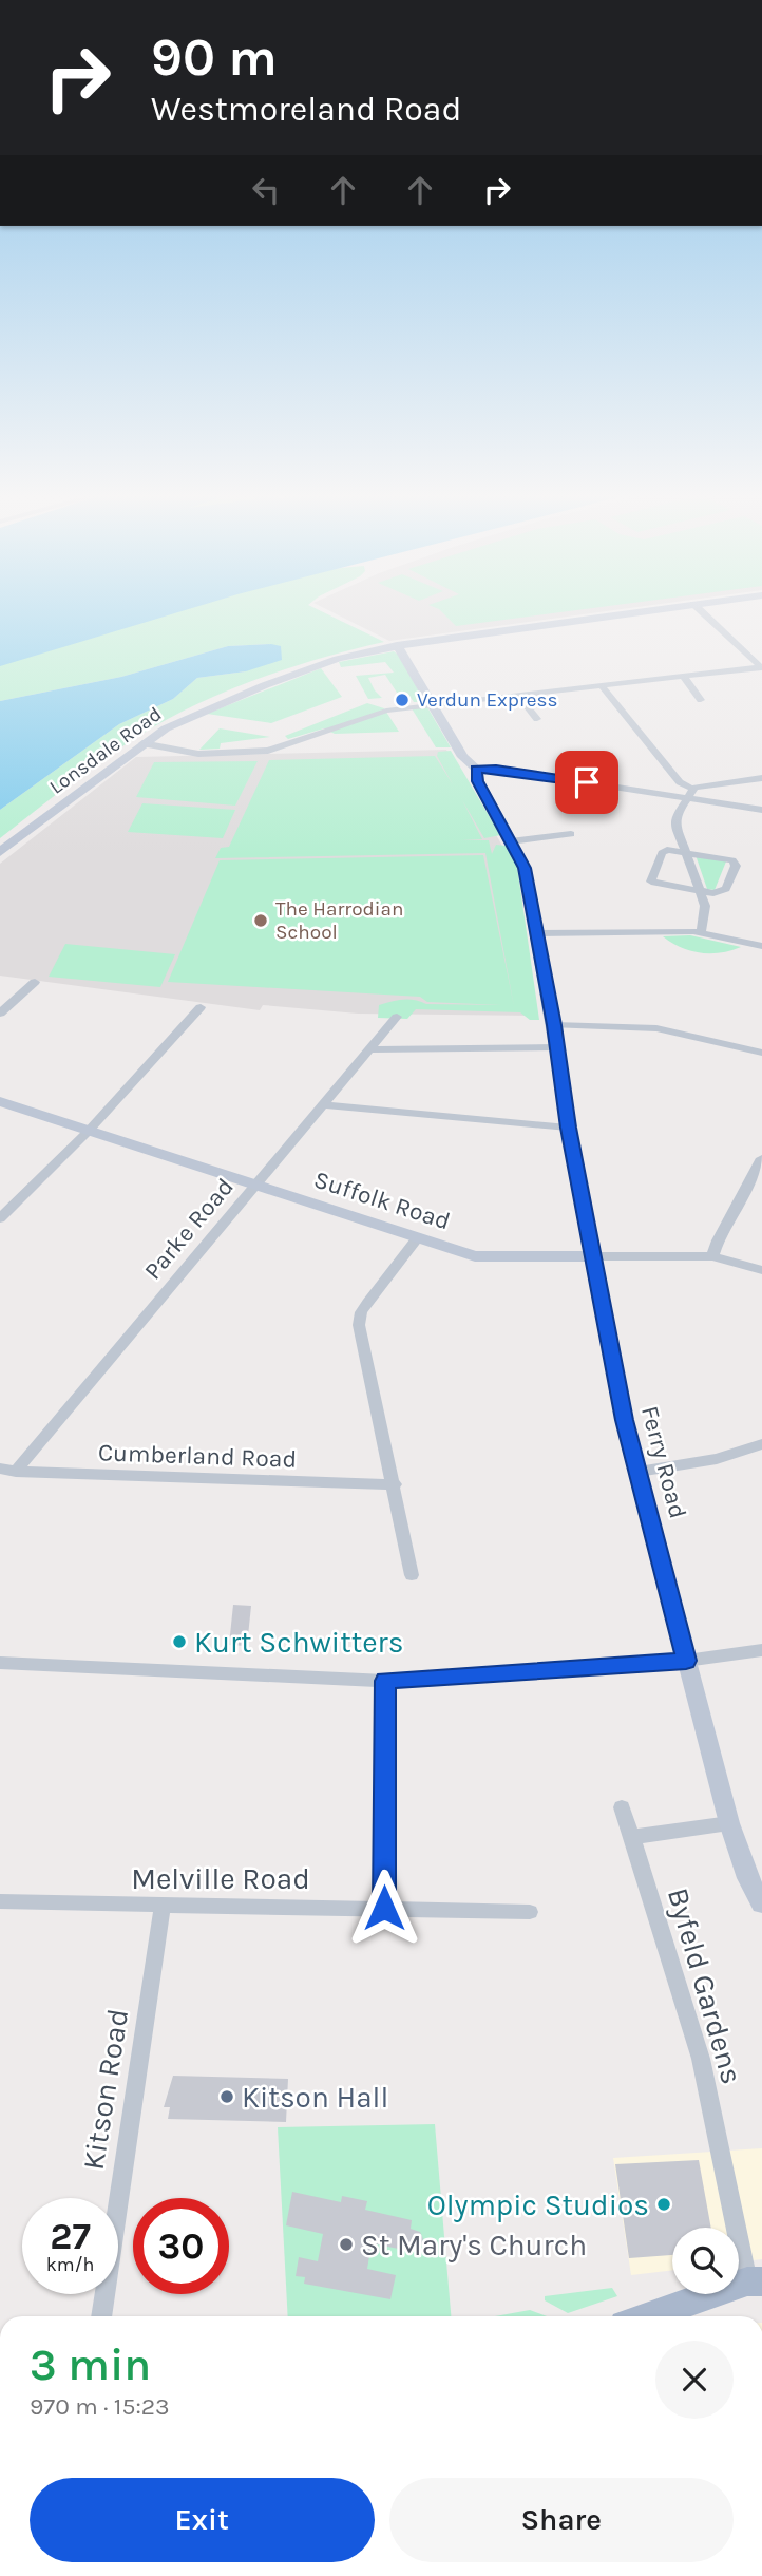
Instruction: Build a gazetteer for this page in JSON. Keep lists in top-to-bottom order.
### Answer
{
  "streets": {
    "street": [
      "Lonsdale Road",
      "Suffolk Road",
      "Parke Road",
      "Cumberland Road",
      "Ferry Road",
      "Melville Road",
      "Byfeld Gardens",
      "Kitson Road"
    ]
  },
  "crossings": [
    ["Lonsdale Road", "Ferry Road"],
    ["Suffolk Road", "Parke Road"],
    ["Suffolk Road", "Ferry Road"],
    ["Parke Road", "Cumberland Road"],
    ["Melville Road", "Kitson Road"]
  ],
  "places": [
    "Verdun Express",
    "The Harrodian School",
    "Kurt Schwitters",
    "Kitson Hall",
    "Olympic Studios",
    "St Mary's Church"
  ],
  "page": {
    "turn": ["90 m", "Westmoreland Road"],
    "speed": "27 km/h",
    "limit": "30",
    "heading": ["3 min", "970 m · 15:23"],
    "buttons": ["Exit", "Share"]
  }
}
